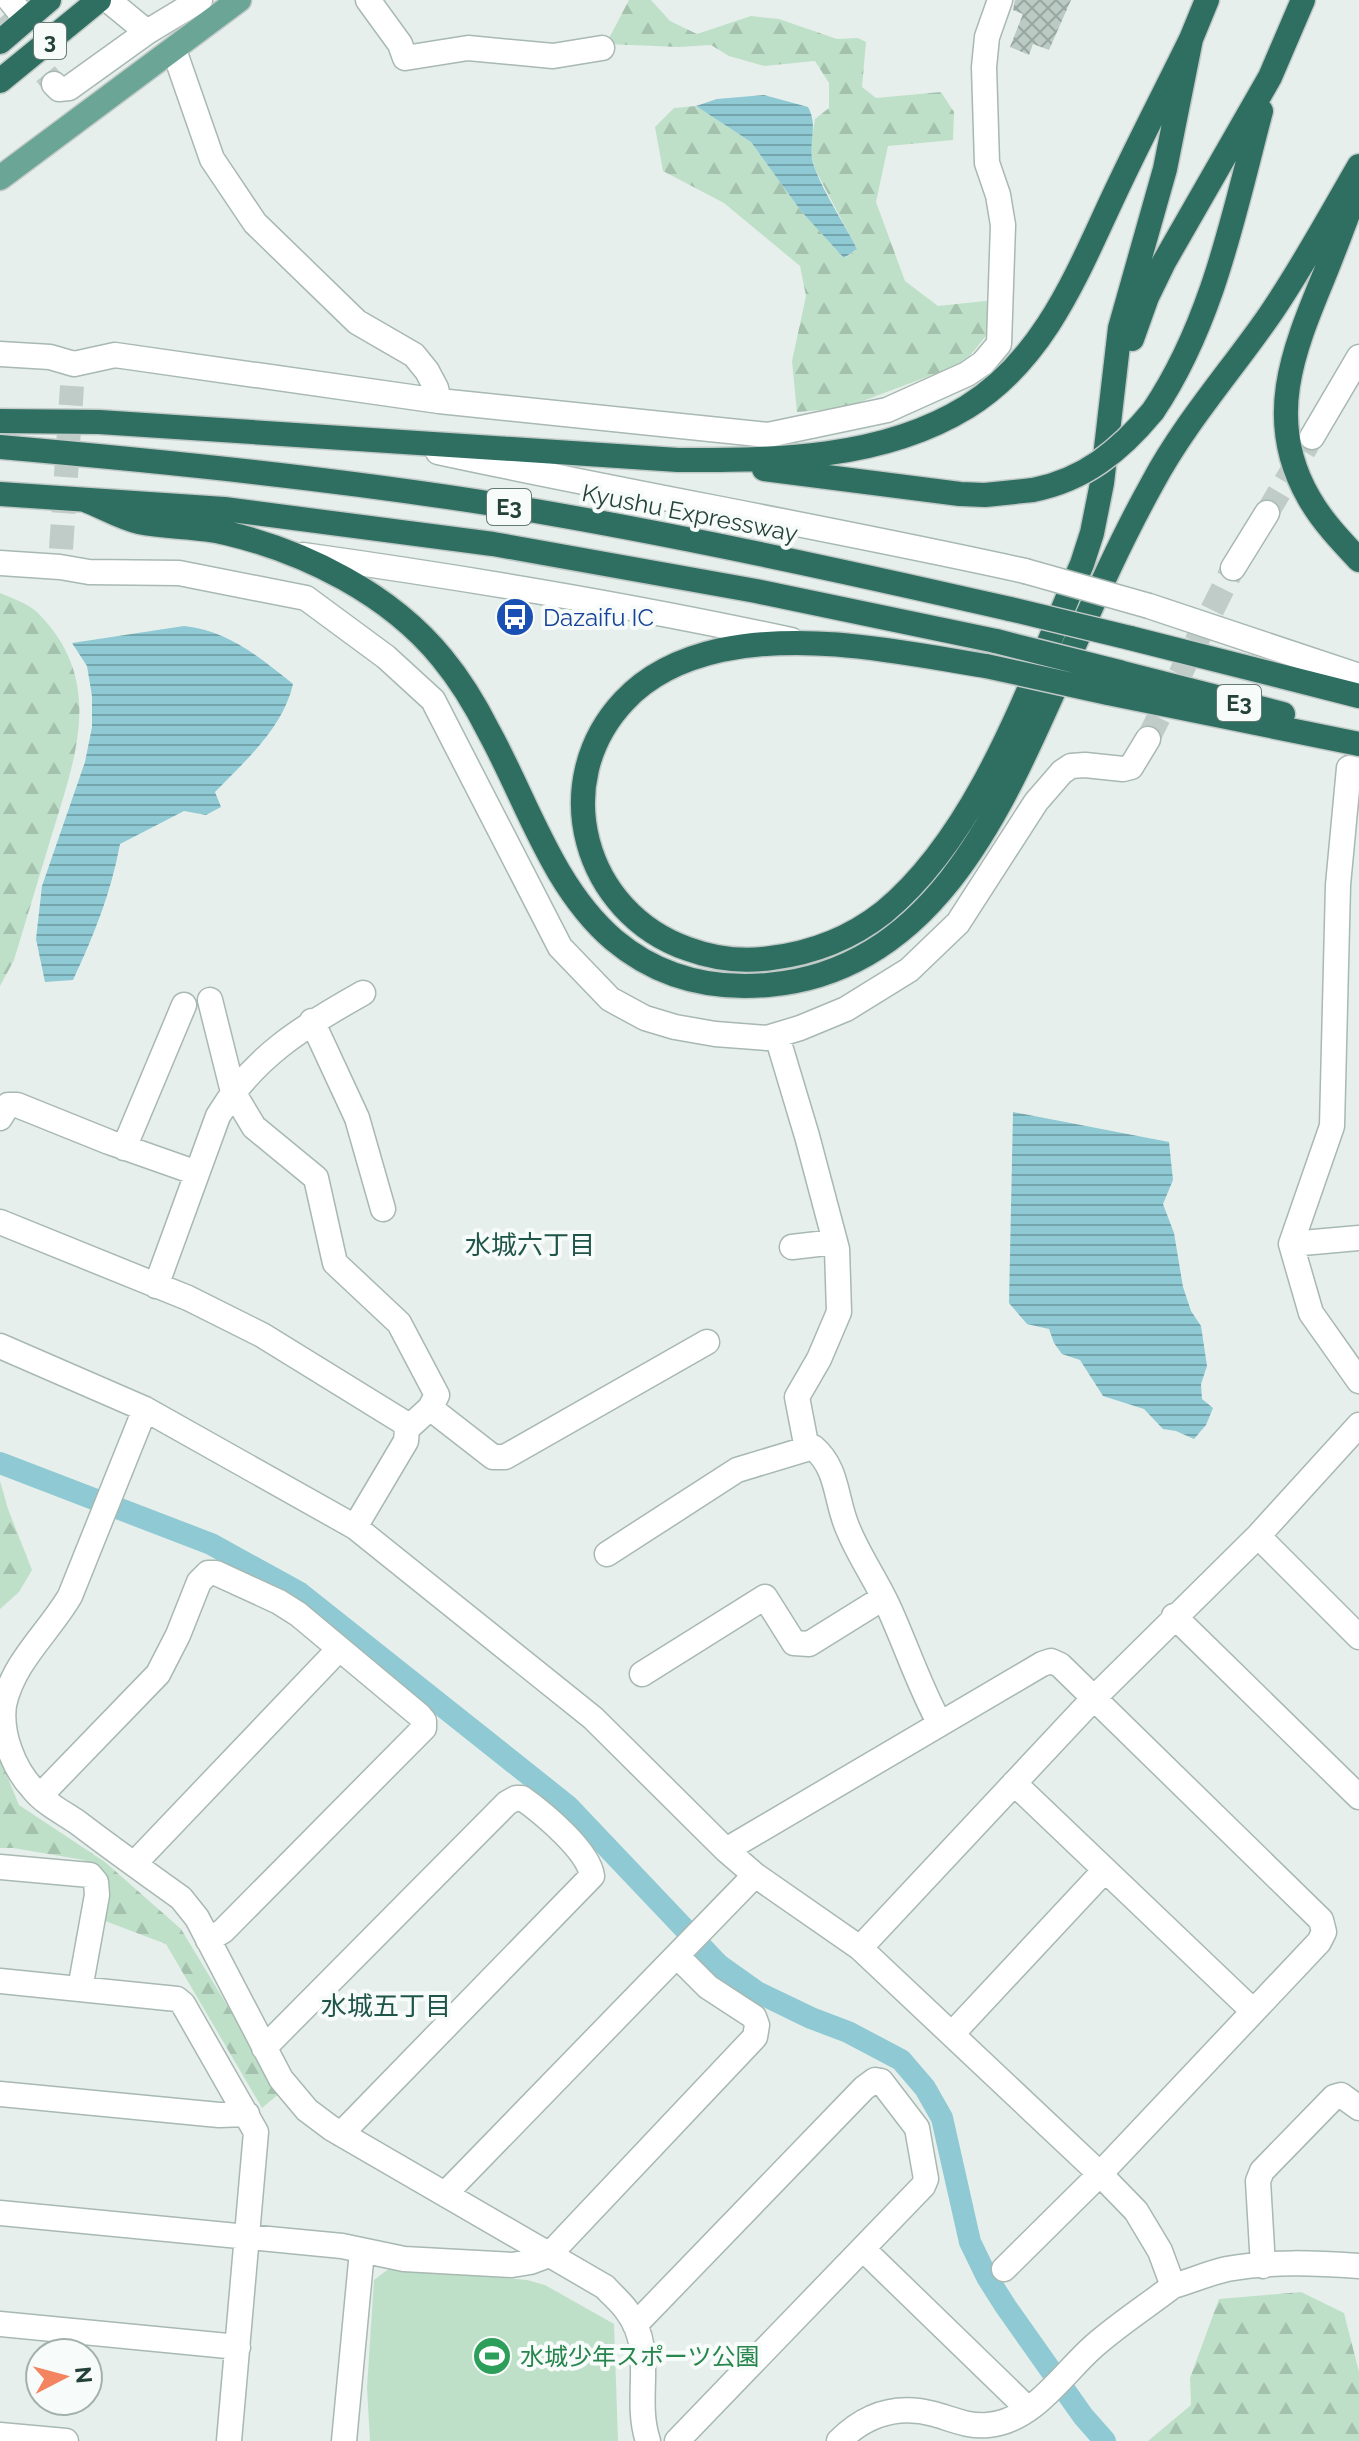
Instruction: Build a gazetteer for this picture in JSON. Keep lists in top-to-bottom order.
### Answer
{
  "streets": {
    "highway": ["3", "E3", "Kyushu Expressway"]
  },
  "districts": ["水城六丁目", "水城五丁目"],
  "places": {
    "bus stop": ["Dazaifu IC"],
    "sports": ["水城少年スポーツ公園"]
  },
  "north": "right"
}
